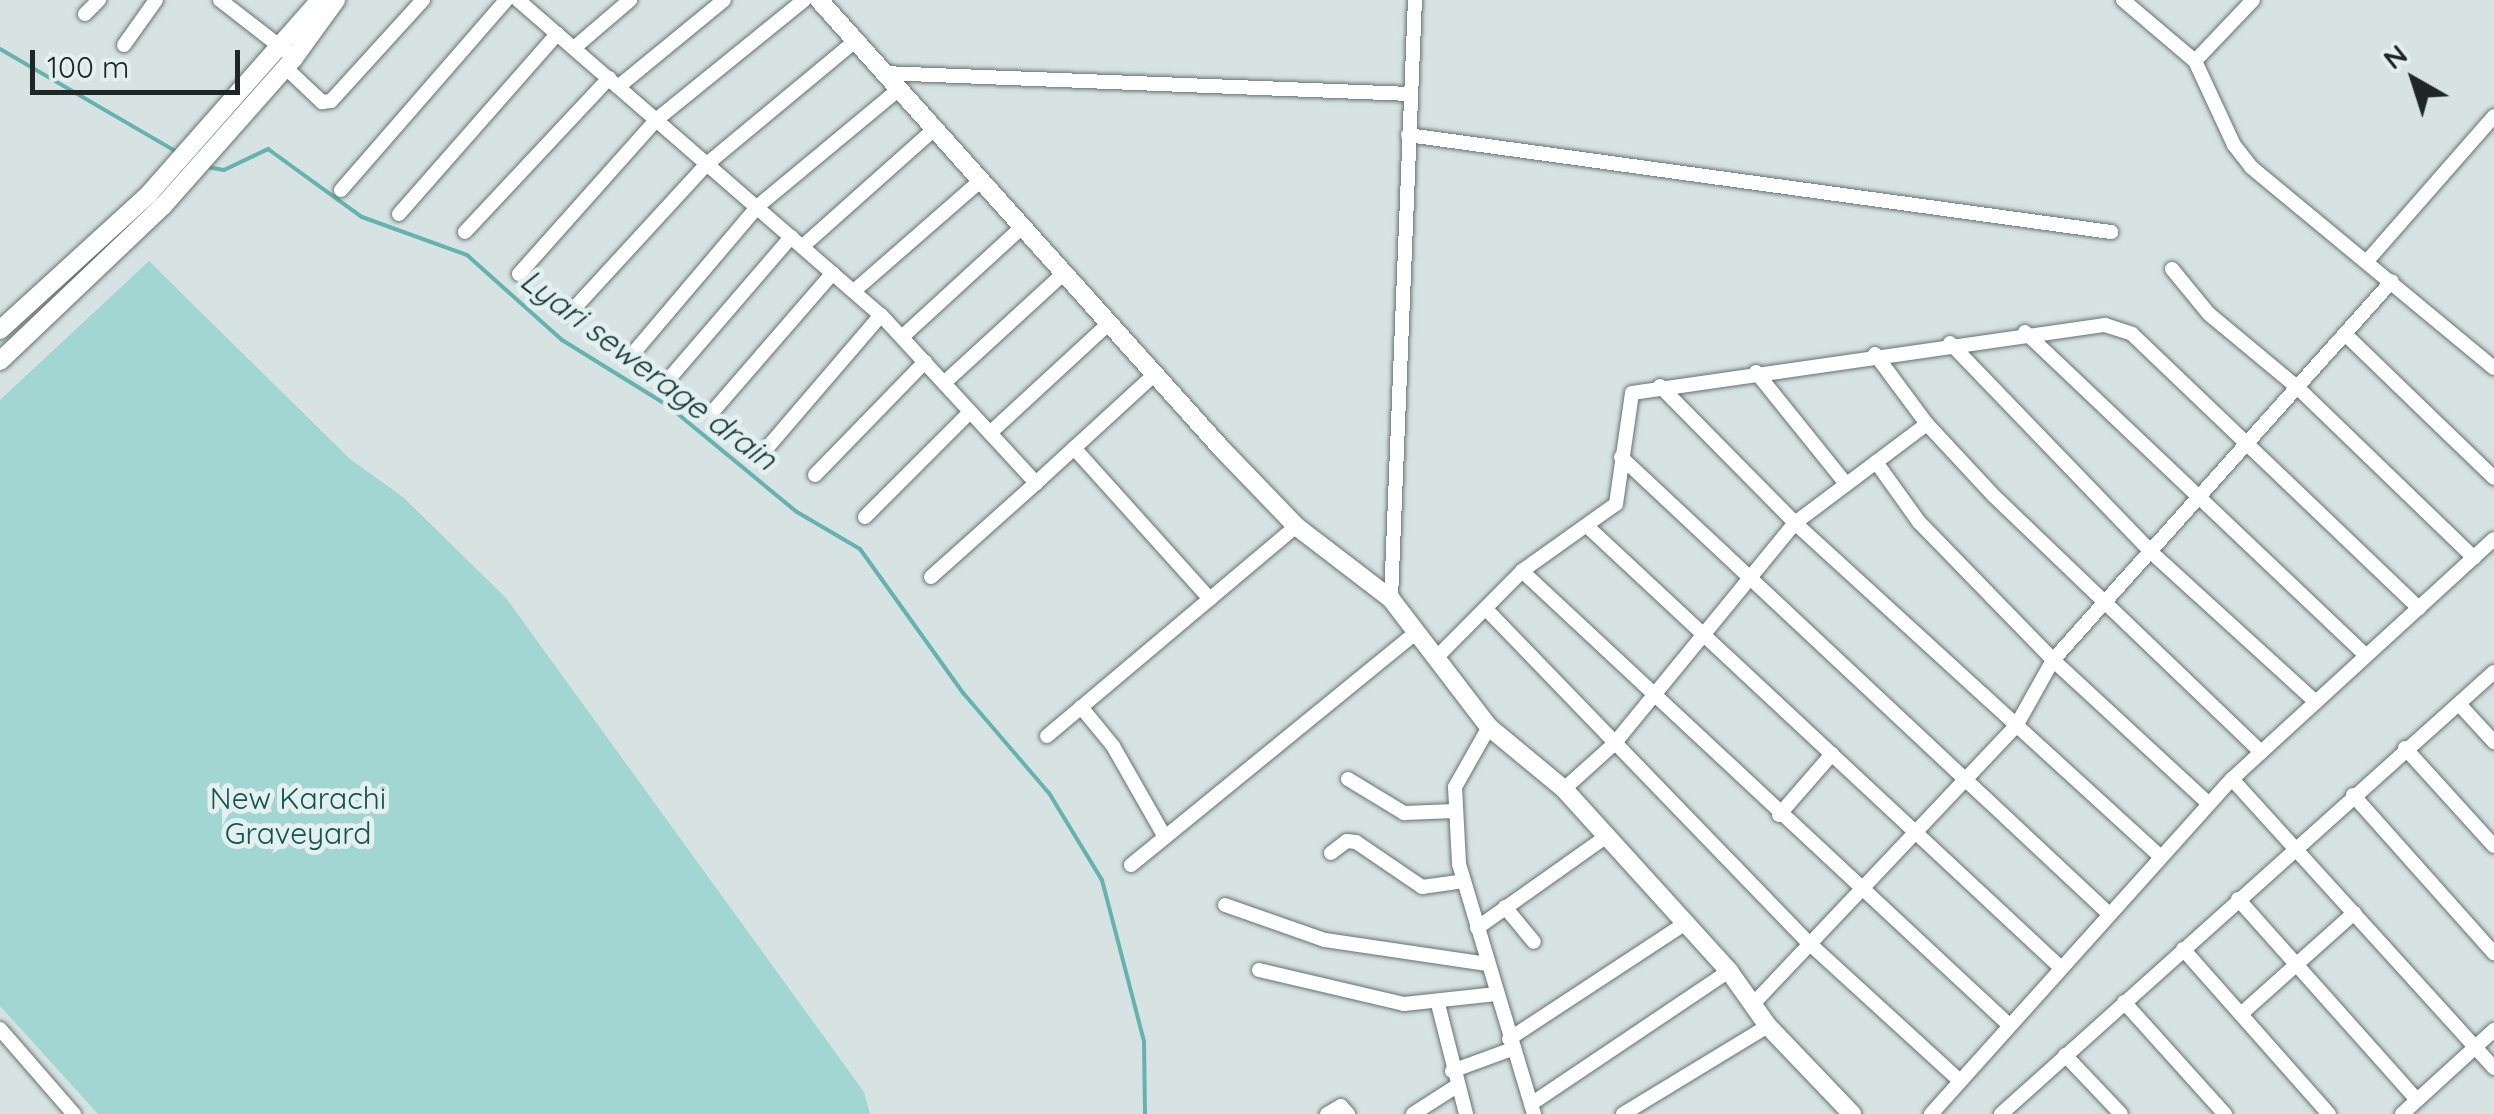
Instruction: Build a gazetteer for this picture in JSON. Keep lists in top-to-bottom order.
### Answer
{
  "water": ["Lyari sewerage drain"],
  "parks": ["New Karachi Graveyard"],
  "scale_bar": "100 m",
  "north": "top left"
}
